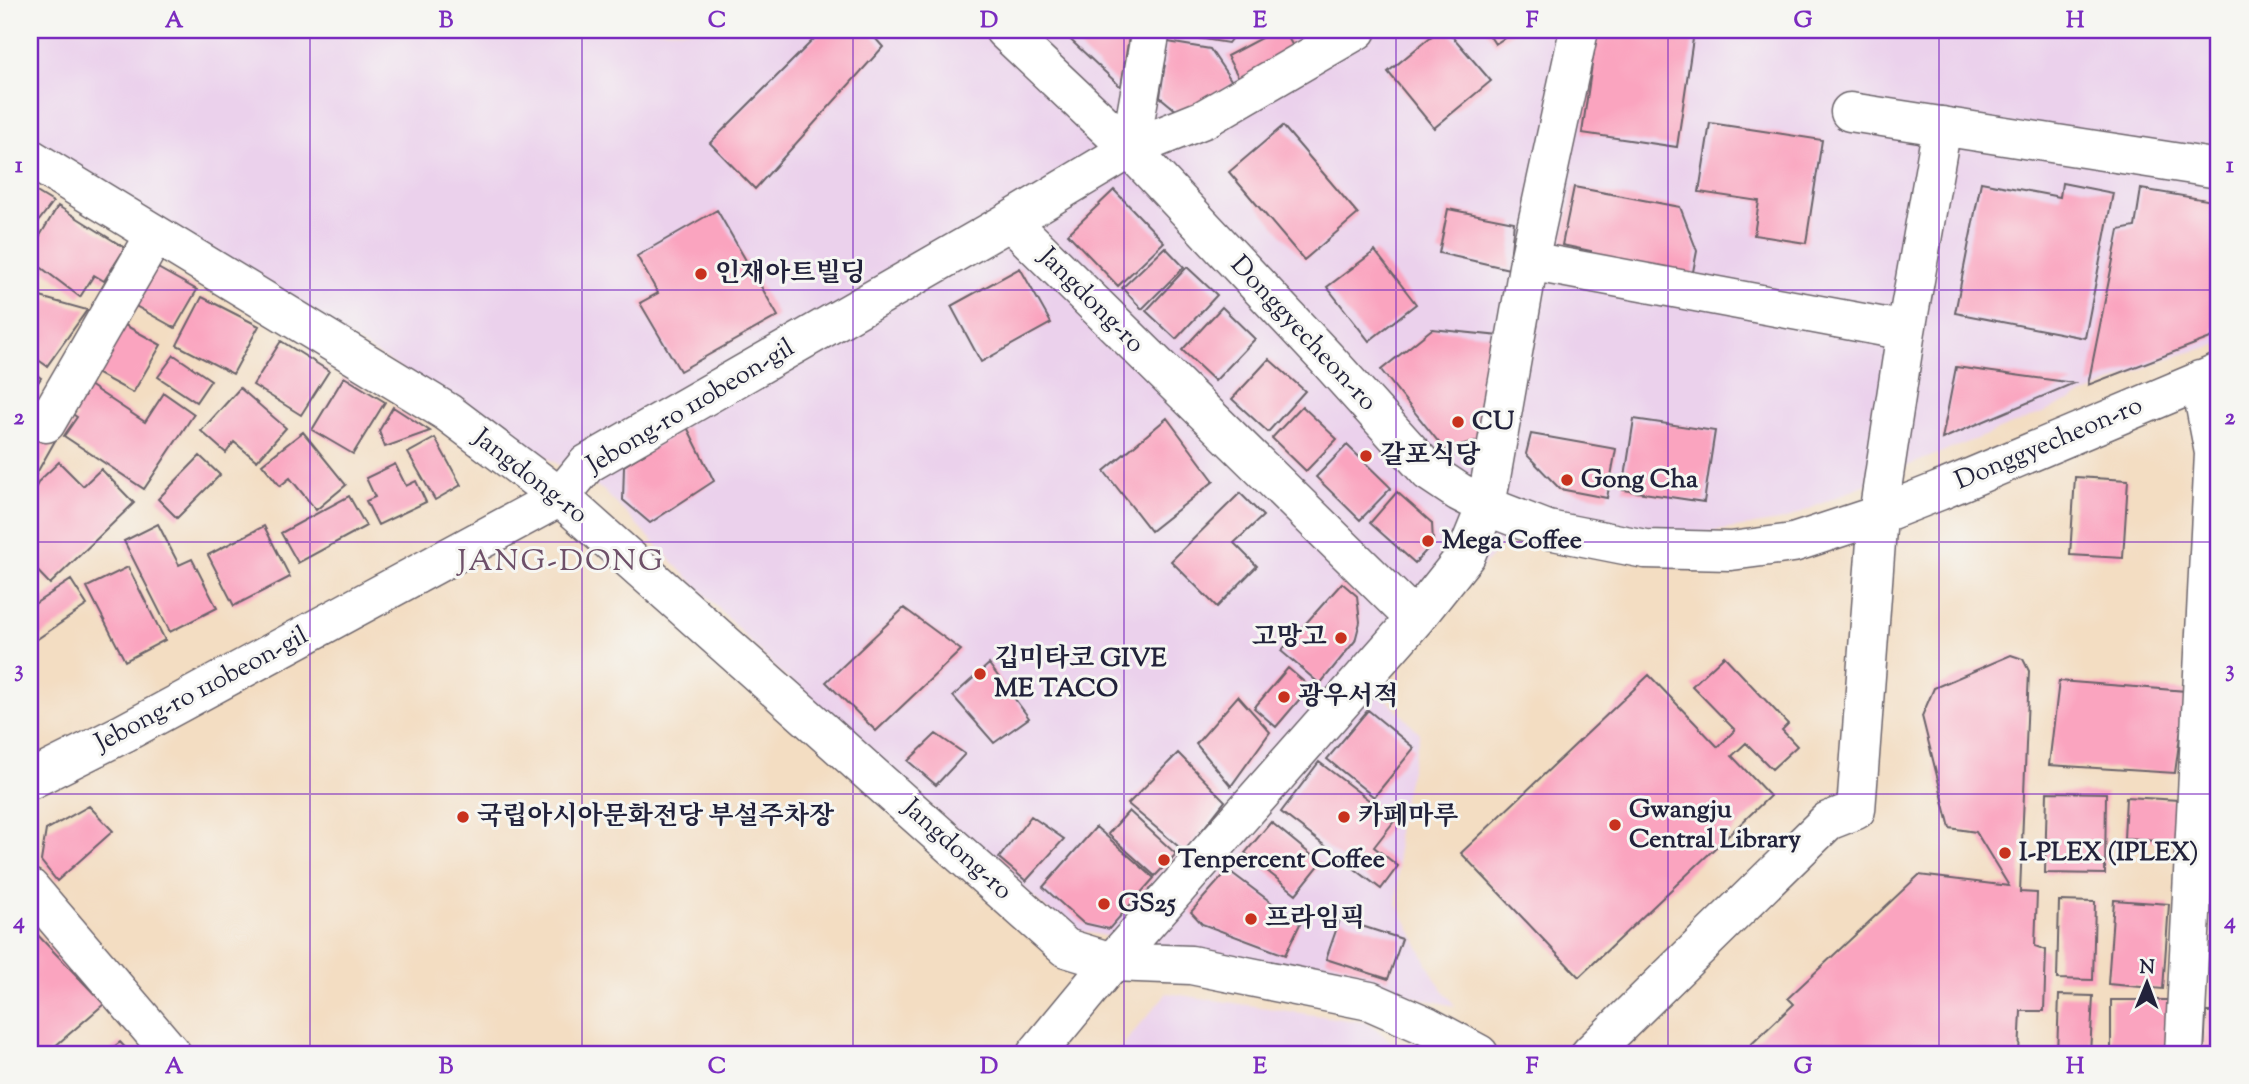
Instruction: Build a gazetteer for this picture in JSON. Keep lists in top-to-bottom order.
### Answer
{
  "streets": {
    "street": ["Jangdong-ro", "Donggyecheon-ro", "Jebong-ro 110beon-gil"]
  },
  "crossings": [
    ["Jangdong-ro", "Jebong-ro 110beon-gil"],
    ["Donggyecheon-ro", "Jebong-ro 110beon-gil"]
  ],
  "districts": ["JANG-DONG"],
  "places": [
    "인재아트빌딩",
    "CU",
    "갈포식당",
    "Gong Cha",
    "Mega Coffee",
    "고망고",
    "깁미타코 GIVE ME TACO",
    "광우서적",
    "국립아시아문화전당 부설주차장",
    "카페마루",
    "Gwangju Central Library",
    "I-PLEX (IPLEX)",
    "Tenpercent Coffee",
    "GS25",
    "프라임픽"
  ],
  "north": "top",
  "grid": {
    "columns": [
      "A",
      "B",
      "C",
      "D",
      "E",
      "F",
      "G",
      "H"
    ],
    "rows": [
      "1",
      "2",
      "3",
      "4"
    ]
  }
}
